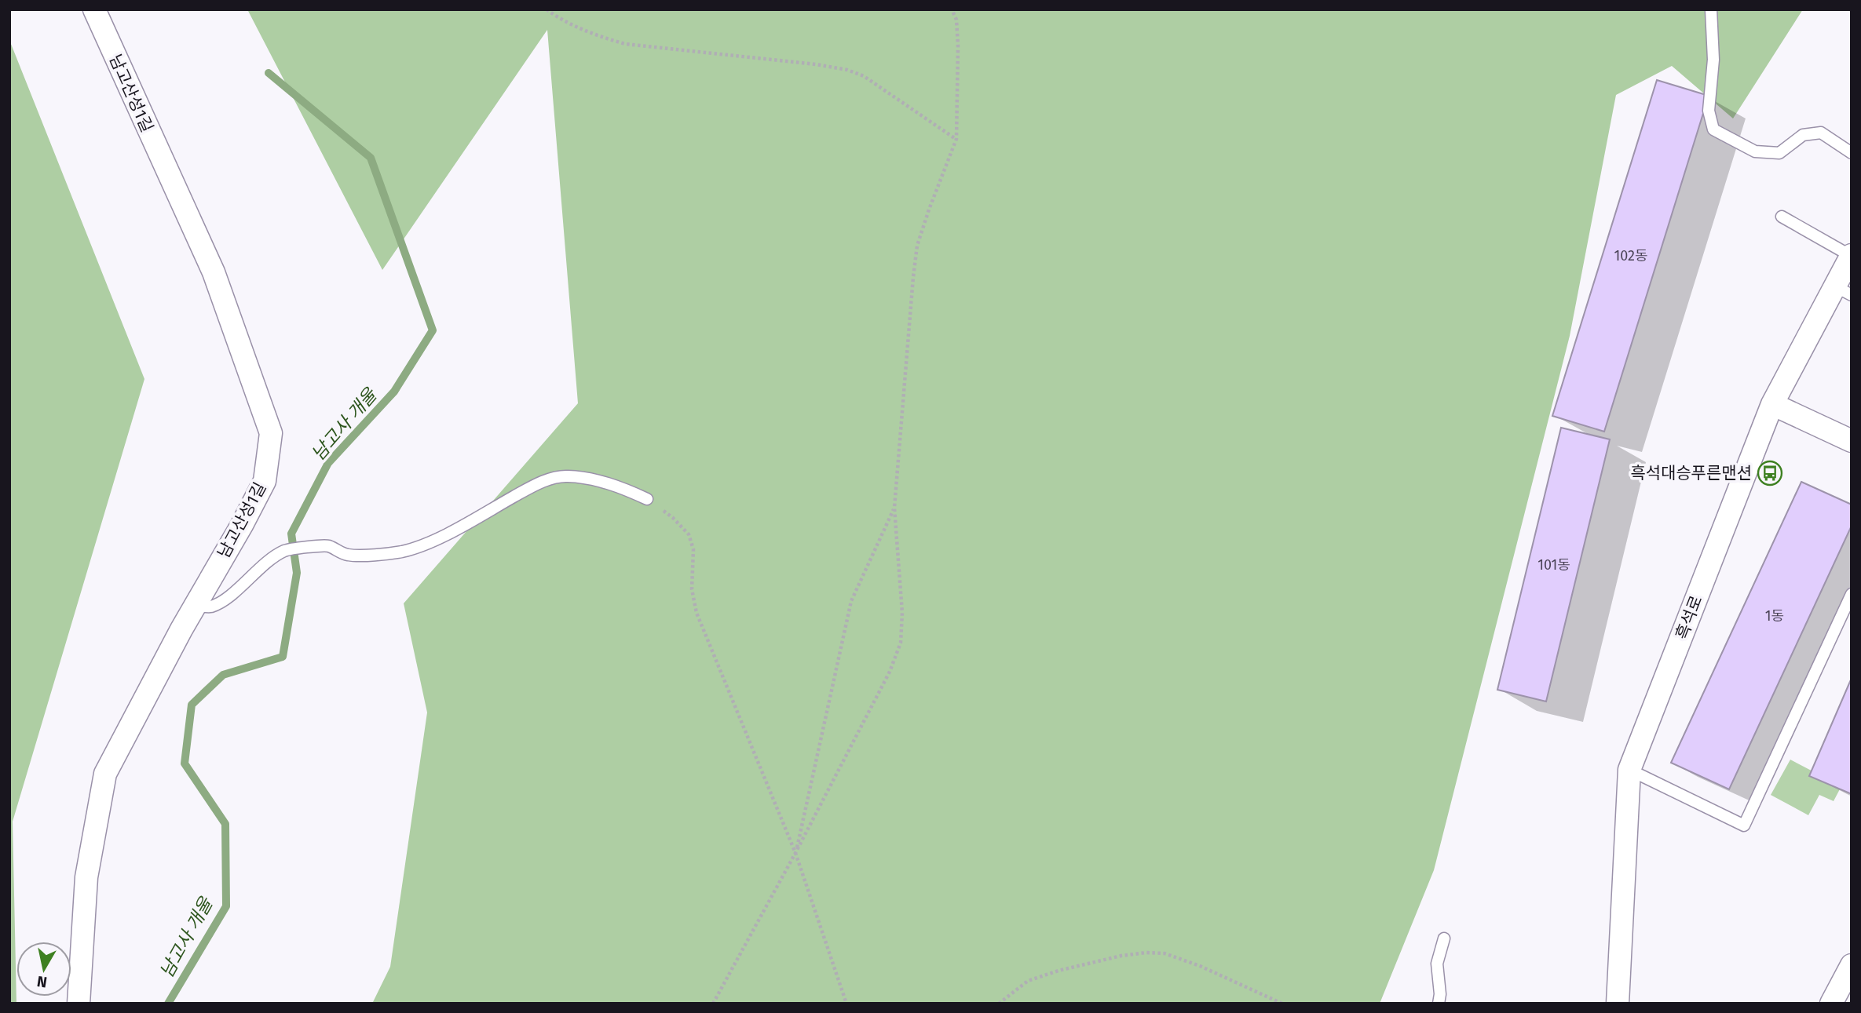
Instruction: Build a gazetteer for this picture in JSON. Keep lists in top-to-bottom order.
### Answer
{
  "streets": {
    "street": ["남고산성1길", "흑석로"]
  },
  "water": ["남고사 개울"],
  "places": {
    "bus stop": ["흑석대승푸른맨션"]
  },
  "house_numbers": ["102동", "101동", "1동"],
  "north": "bottom"
}
